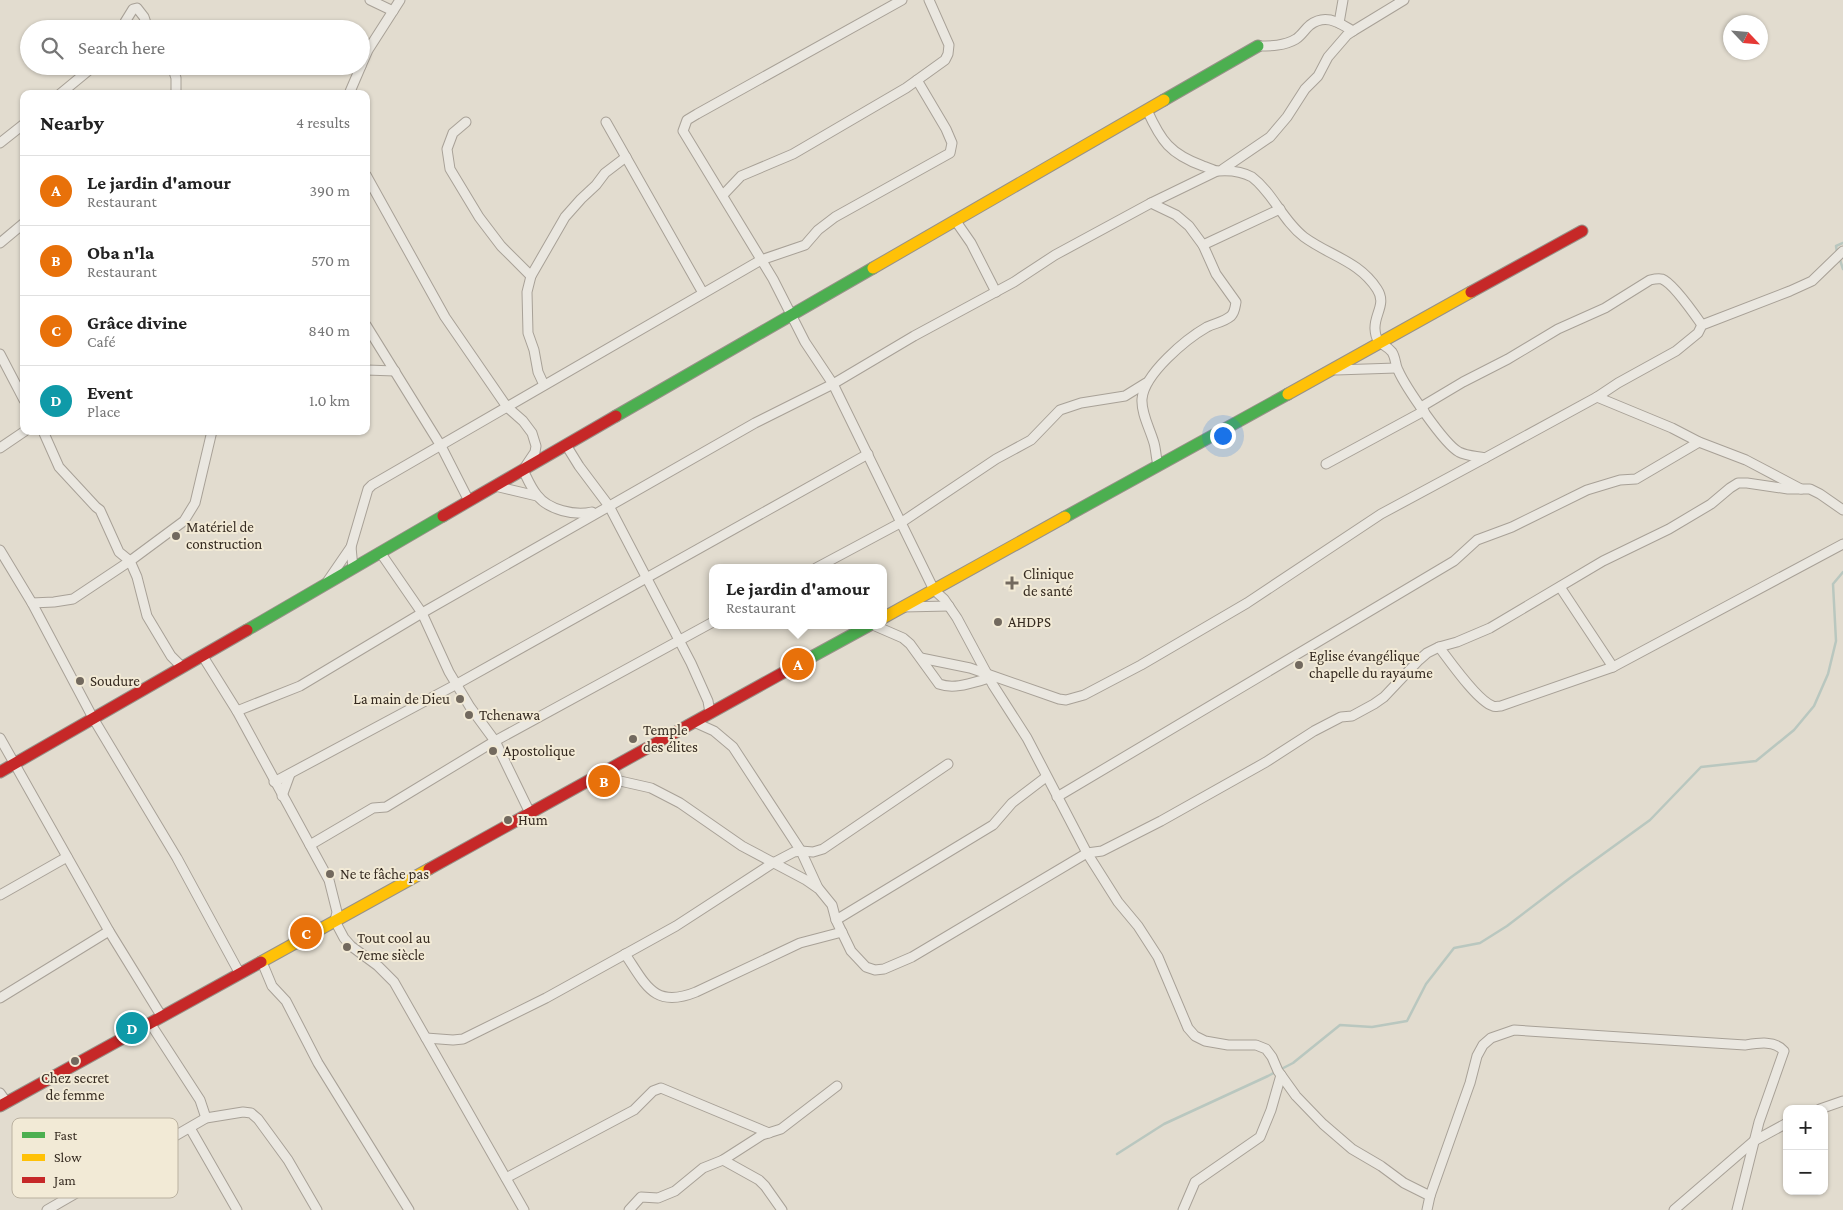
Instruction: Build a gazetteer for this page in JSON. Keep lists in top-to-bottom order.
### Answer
{
  "places": {
    "other": [
      "Matériel de construction",
      "AHDPS",
      "Eglise évangélique chapelle du rayaume",
      "Soudure",
      "La main de Dieu",
      "Tchenawa",
      "Temple des élites",
      "Apostolique",
      "Hum",
      "Ne te fâche pas",
      "Tout cool au 7eme siècle",
      "Chez secret de femme"
    ],
    "health": ["Clinique de santé"]
  },
  "legend": ["Fast", "Slow", "Jam"],
  "north": "bottom right",
  "page": {
    "search": "Search here",
    "heading": ["Nearby", "4 results"],
    "list": [
      {
        "mark": "A",
        "name": "Le jardin d'amour",
        "note": "Restaurant",
        "value": "390 m"
      },
      {
        "mark": "B",
        "name": "Oba n'la",
        "note": "Restaurant",
        "value": "570 m"
      },
      {
        "mark": "C",
        "name": "Grâce divine",
        "note": "Café",
        "value": "840 m"
      },
      {
        "mark": "D",
        "name": "Event",
        "note": "Place",
        "value": "1.0 km"
      }
    ],
    "popup": ["Le jardin d'amour", "Restaurant"],
    "pins": [
      "A",
      "B",
      "C",
      "D"
    ],
    "map_buttons": ["+", "−"]
  }
}
